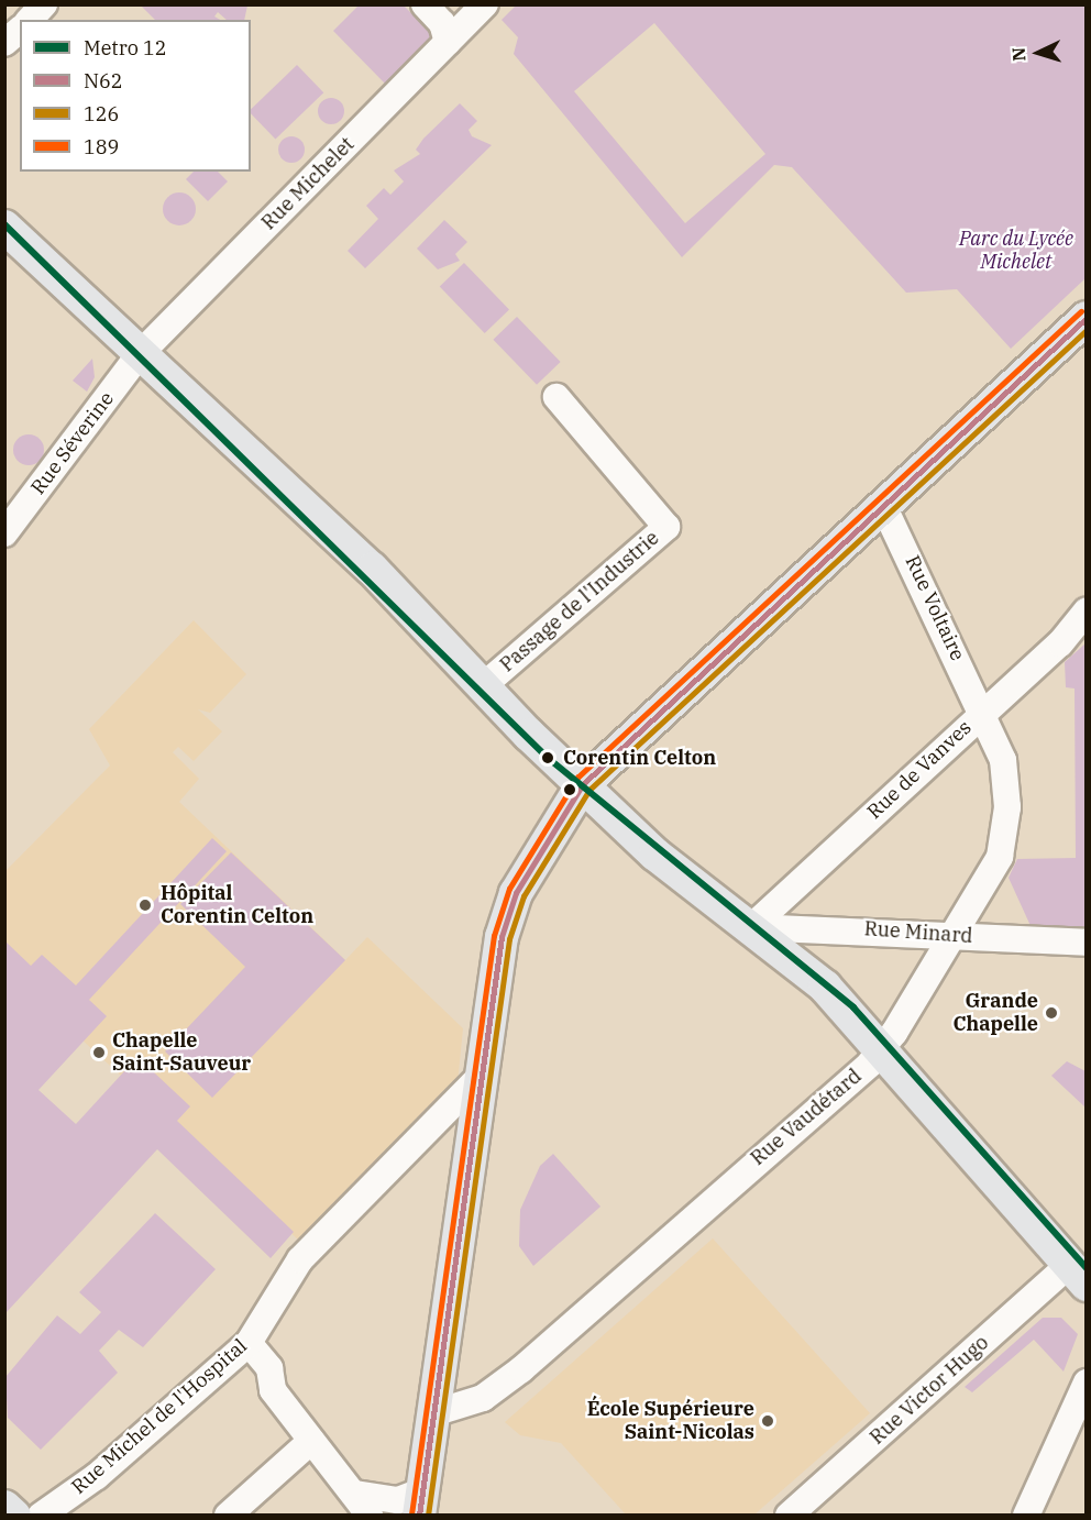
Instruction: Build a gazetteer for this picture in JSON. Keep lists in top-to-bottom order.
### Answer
{
  "streets": {
    "street": [
      "Rue Michelet",
      "Rue Séverine",
      "Passage de l'Industrie",
      "Rue Voltaire",
      "Rue de Vanves",
      "Rue Minard",
      "Rue Vaudétard",
      "Rue Victor Hugo",
      "Rue Michel de l'Hospital"
    ]
  },
  "crossings": [
    ["Rue Michelet", "Rue Séverine"],
    ["Rue Voltaire", "Rue de Vanves"],
    ["Rue Voltaire", "Rue Vaudétard"],
    ["Rue de Vanves", "Rue Minard"],
    ["Rue de Vanves", "Rue Vaudétard"],
    ["Rue Minard", "Rue Vaudétard"]
  ],
  "parks": ["Parc du Lycée Michelet"],
  "places": [
    "Corentin Celton",
    "Hôpital Corentin Celton",
    "Grande Chapelle",
    "Chapelle Saint-Sauveur",
    "École Supérieure Saint-Nicolas"
  ],
  "lines": [
    "metro line 12",
    "transit line 189",
    "transit line N62",
    "transit line 126"
  ],
  "legend": [
    "Metro 12",
    "N62",
    "126",
    "189"
  ],
  "north": "left"
}
